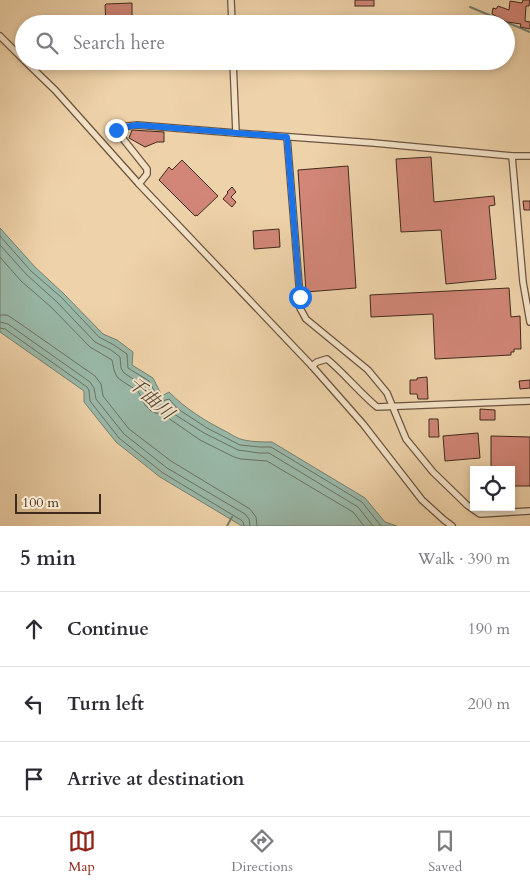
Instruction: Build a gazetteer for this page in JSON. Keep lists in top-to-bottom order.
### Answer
{
  "water": ["千曲川"],
  "scale_bar": "100 m",
  "page": {
    "search": "Search here",
    "scale": "100 m",
    "heading": ["5 min", "Walk · 390 m"],
    "list": [
      ["Continue", "190 m"],
      ["Turn left", "200 m"],
      "Arrive at destination"
    ],
    "nav": ["Map", "Directions", "Saved"]
  }
}
